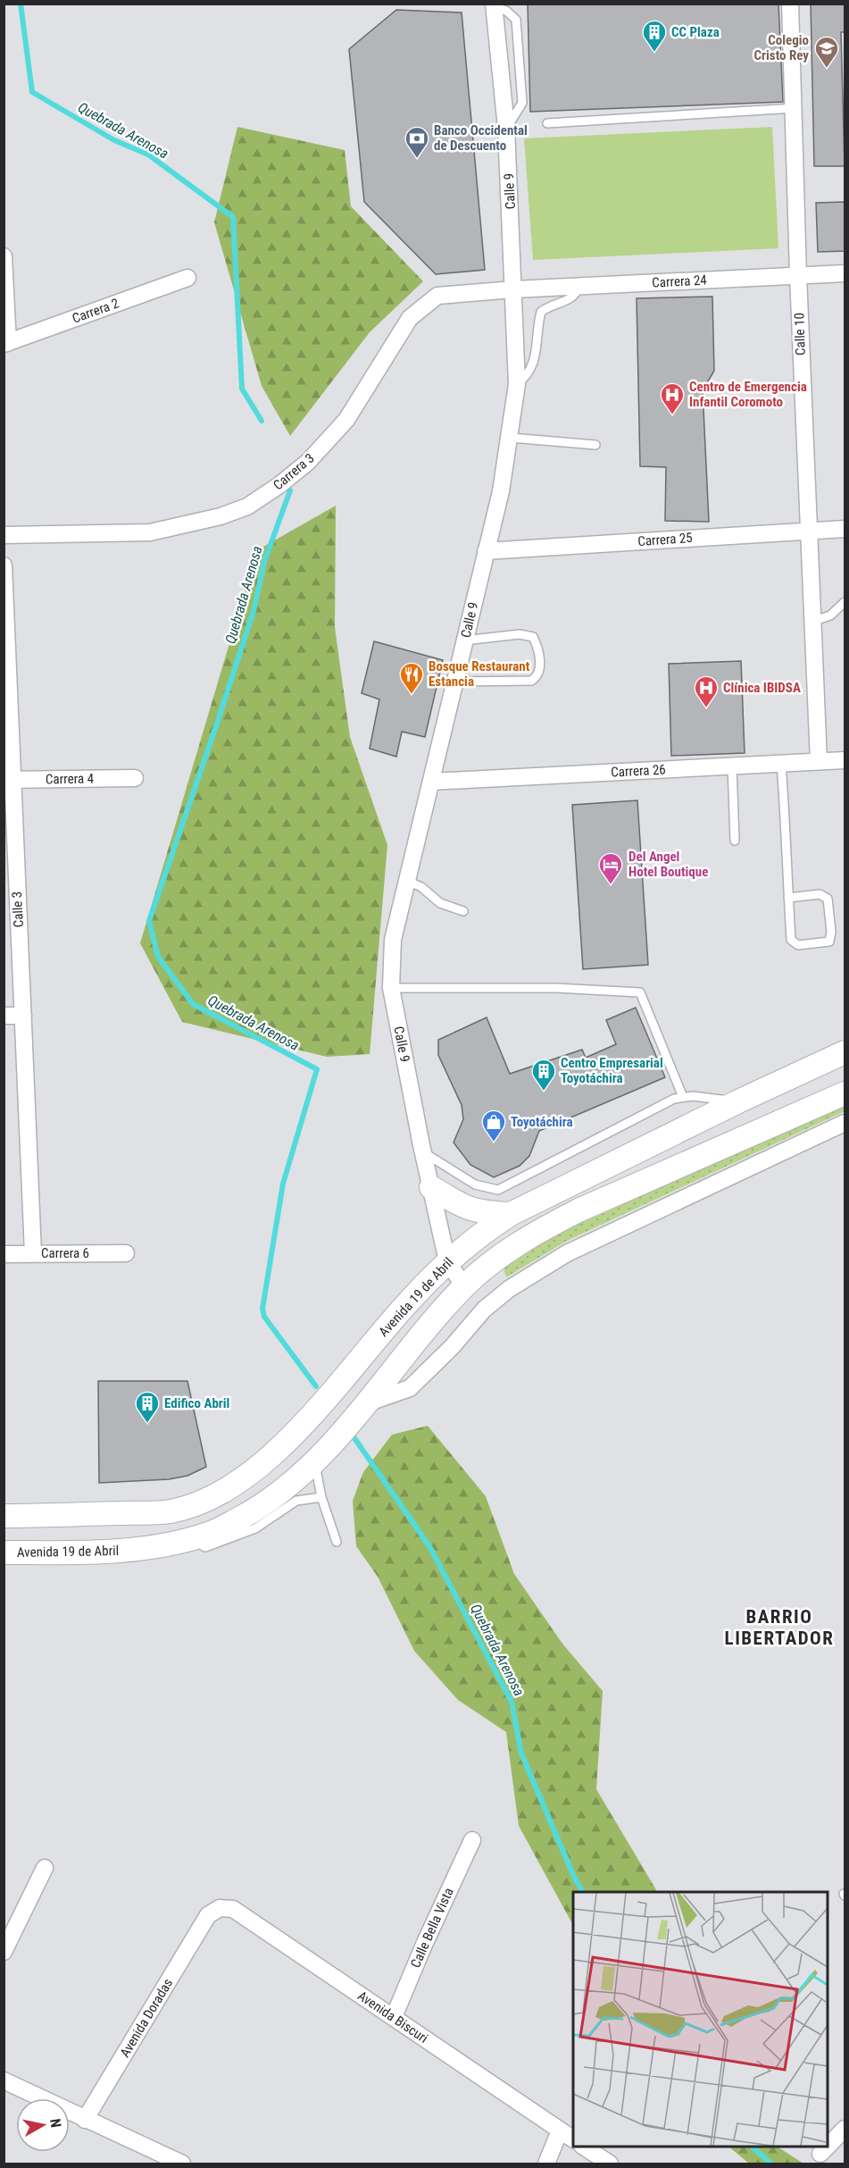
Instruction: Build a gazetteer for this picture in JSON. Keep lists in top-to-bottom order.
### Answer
{
  "streets": {
    "main road": ["Avenida 19 de Abril"],
    "street": [
      "Calle 9",
      "Carrera 24",
      "Carrera 2",
      "Calle 10",
      "Carrera 3",
      "Carrera 25",
      "Carrera 26",
      "Carrera 4",
      "Calle 3",
      "Carrera 6",
      "Calle Bella Vista",
      "Avenida Biscuri",
      "Avenida Doradas"
    ]
  },
  "crossings": [
    ["Calle 9", "Carrera 24"],
    ["Calle 9", "Carrera 3"],
    ["Calle 9", "Carrera 25"],
    ["Calle 9", "Carrera 26"],
    ["Calle 9", "Avenida 19 de Abril"],
    ["Carrera 24", "Calle 10"],
    ["Carrera 24", "Carrera 3"],
    ["Calle 10", "Carrera 25"],
    ["Calle 10", "Carrera 26"],
    ["Carrera 4", "Calle 3"],
    ["Calle 3", "Carrera 6"],
    ["Calle Bella Vista", "Avenida Biscuri"],
    ["Avenida Biscuri", "Avenida Doradas"]
  ],
  "districts": ["BARRIO LIBERTADOR"],
  "water": ["Quebrada Arenosa"],
  "places": {
    "building": ["CC Plaza", "Centro Empresarial Toyotáchira", "Edifico Abril"],
    "school or university": ["Colegio Cristo Rey"],
    "bank": ["Banco Occidental de Descuento"],
    "hospital": ["Centro de Emergencia Infantil Coromoto", "Clínica IBIDSA"],
    "restaurant": ["Bosque Restaurant Estancia"],
    "hotel": ["Del Angel Hotel Boutique"],
    "shop": ["Toyotáchira"]
  },
  "north": "right"
}
